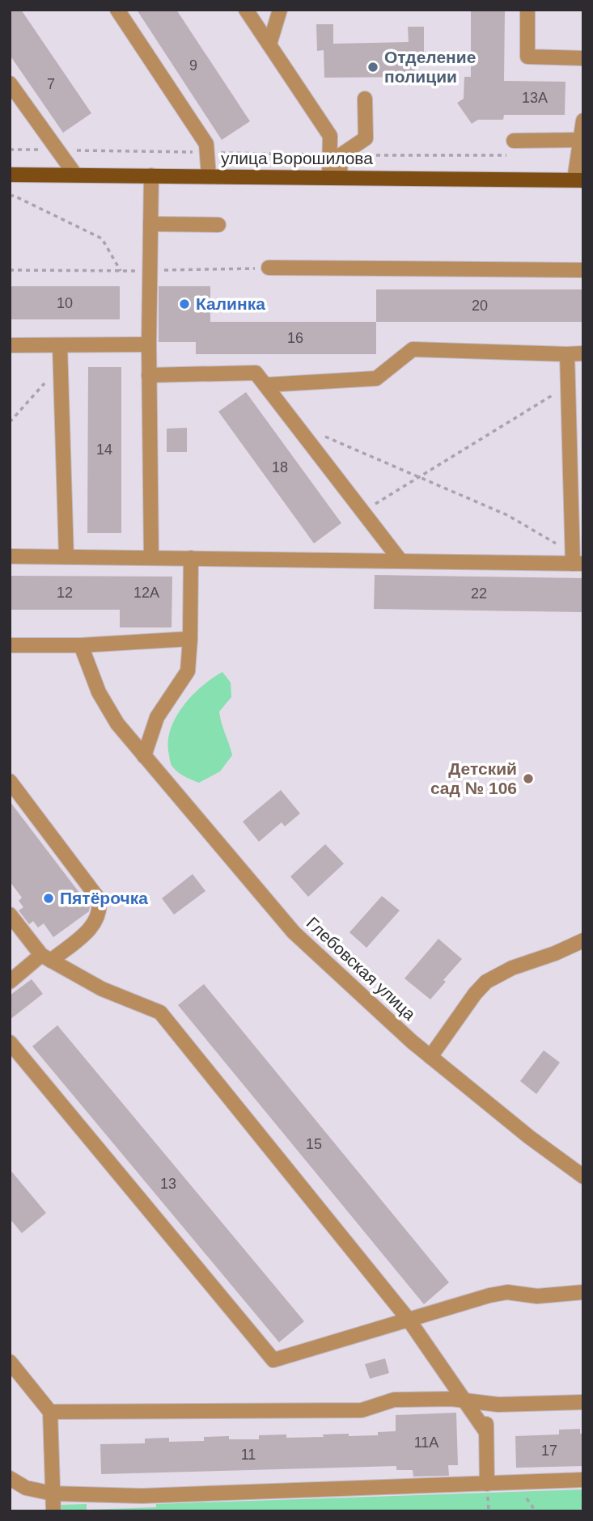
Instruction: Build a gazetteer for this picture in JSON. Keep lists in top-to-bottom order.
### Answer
{
  "streets": {
    "main road": ["улица Ворошилова"],
    "street": ["Глебовская улица"]
  },
  "places": [
    "Отделение полиции",
    "Калинка",
    "Детский сад № 106",
    "Пятёрочка"
  ],
  "house_numbers": [
    "9",
    "7",
    "13А",
    "10",
    "20",
    "16",
    "14",
    "18",
    "12",
    "12А",
    "22",
    "15",
    "13",
    "11А",
    "17",
    "11"
  ]
}
